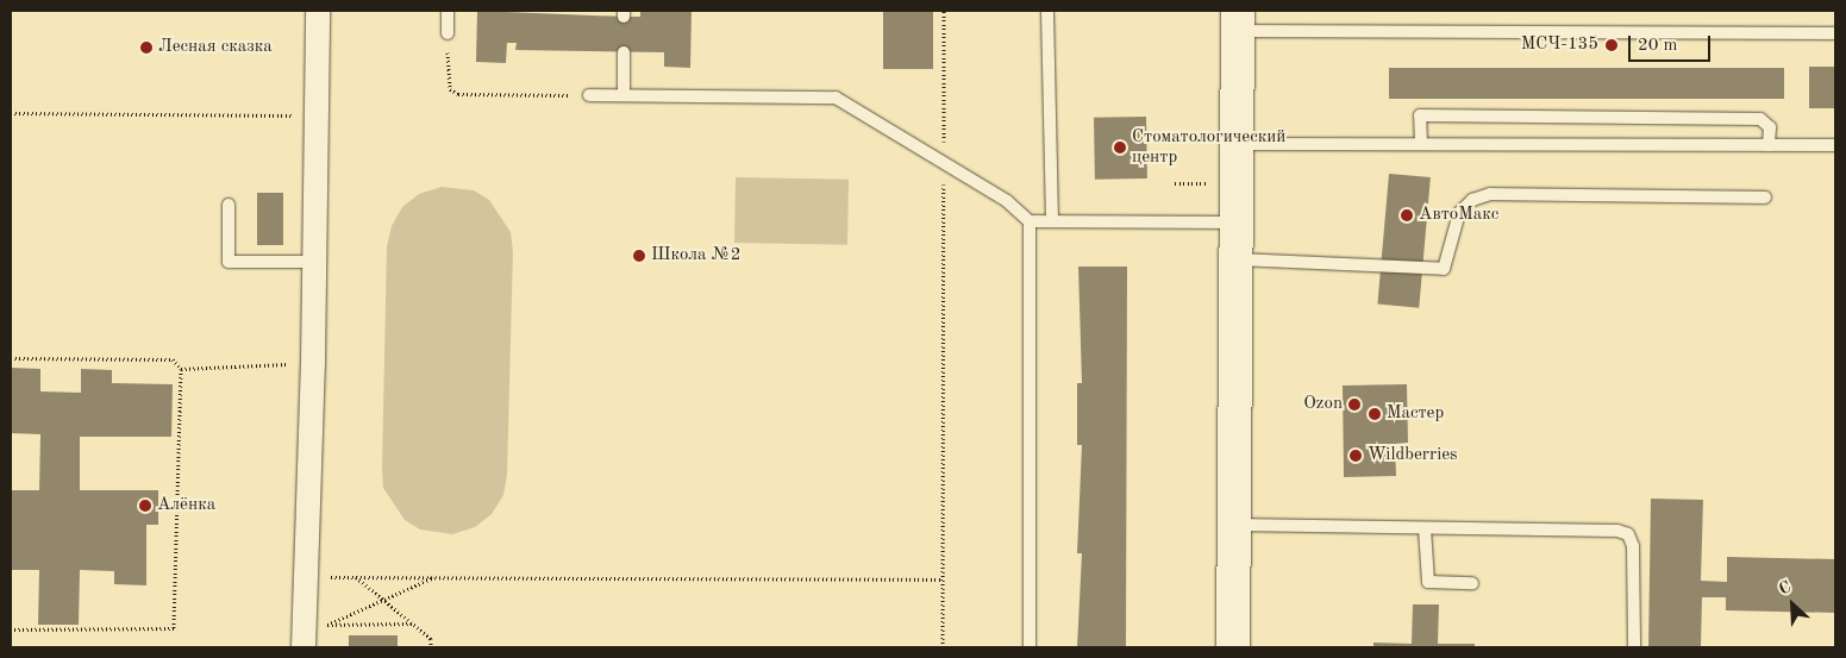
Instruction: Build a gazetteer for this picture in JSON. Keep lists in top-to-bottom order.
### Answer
{
  "places": [
    "МСЧ-135",
    "Лесная сказка",
    "Стоматологический центр",
    "АвтоМакс",
    "Школа №2",
    "Ozon",
    "Мастер",
    "Wildberries",
    "Алёнка"
  ],
  "scale_bar": "20 m",
  "north": "top left"
}
